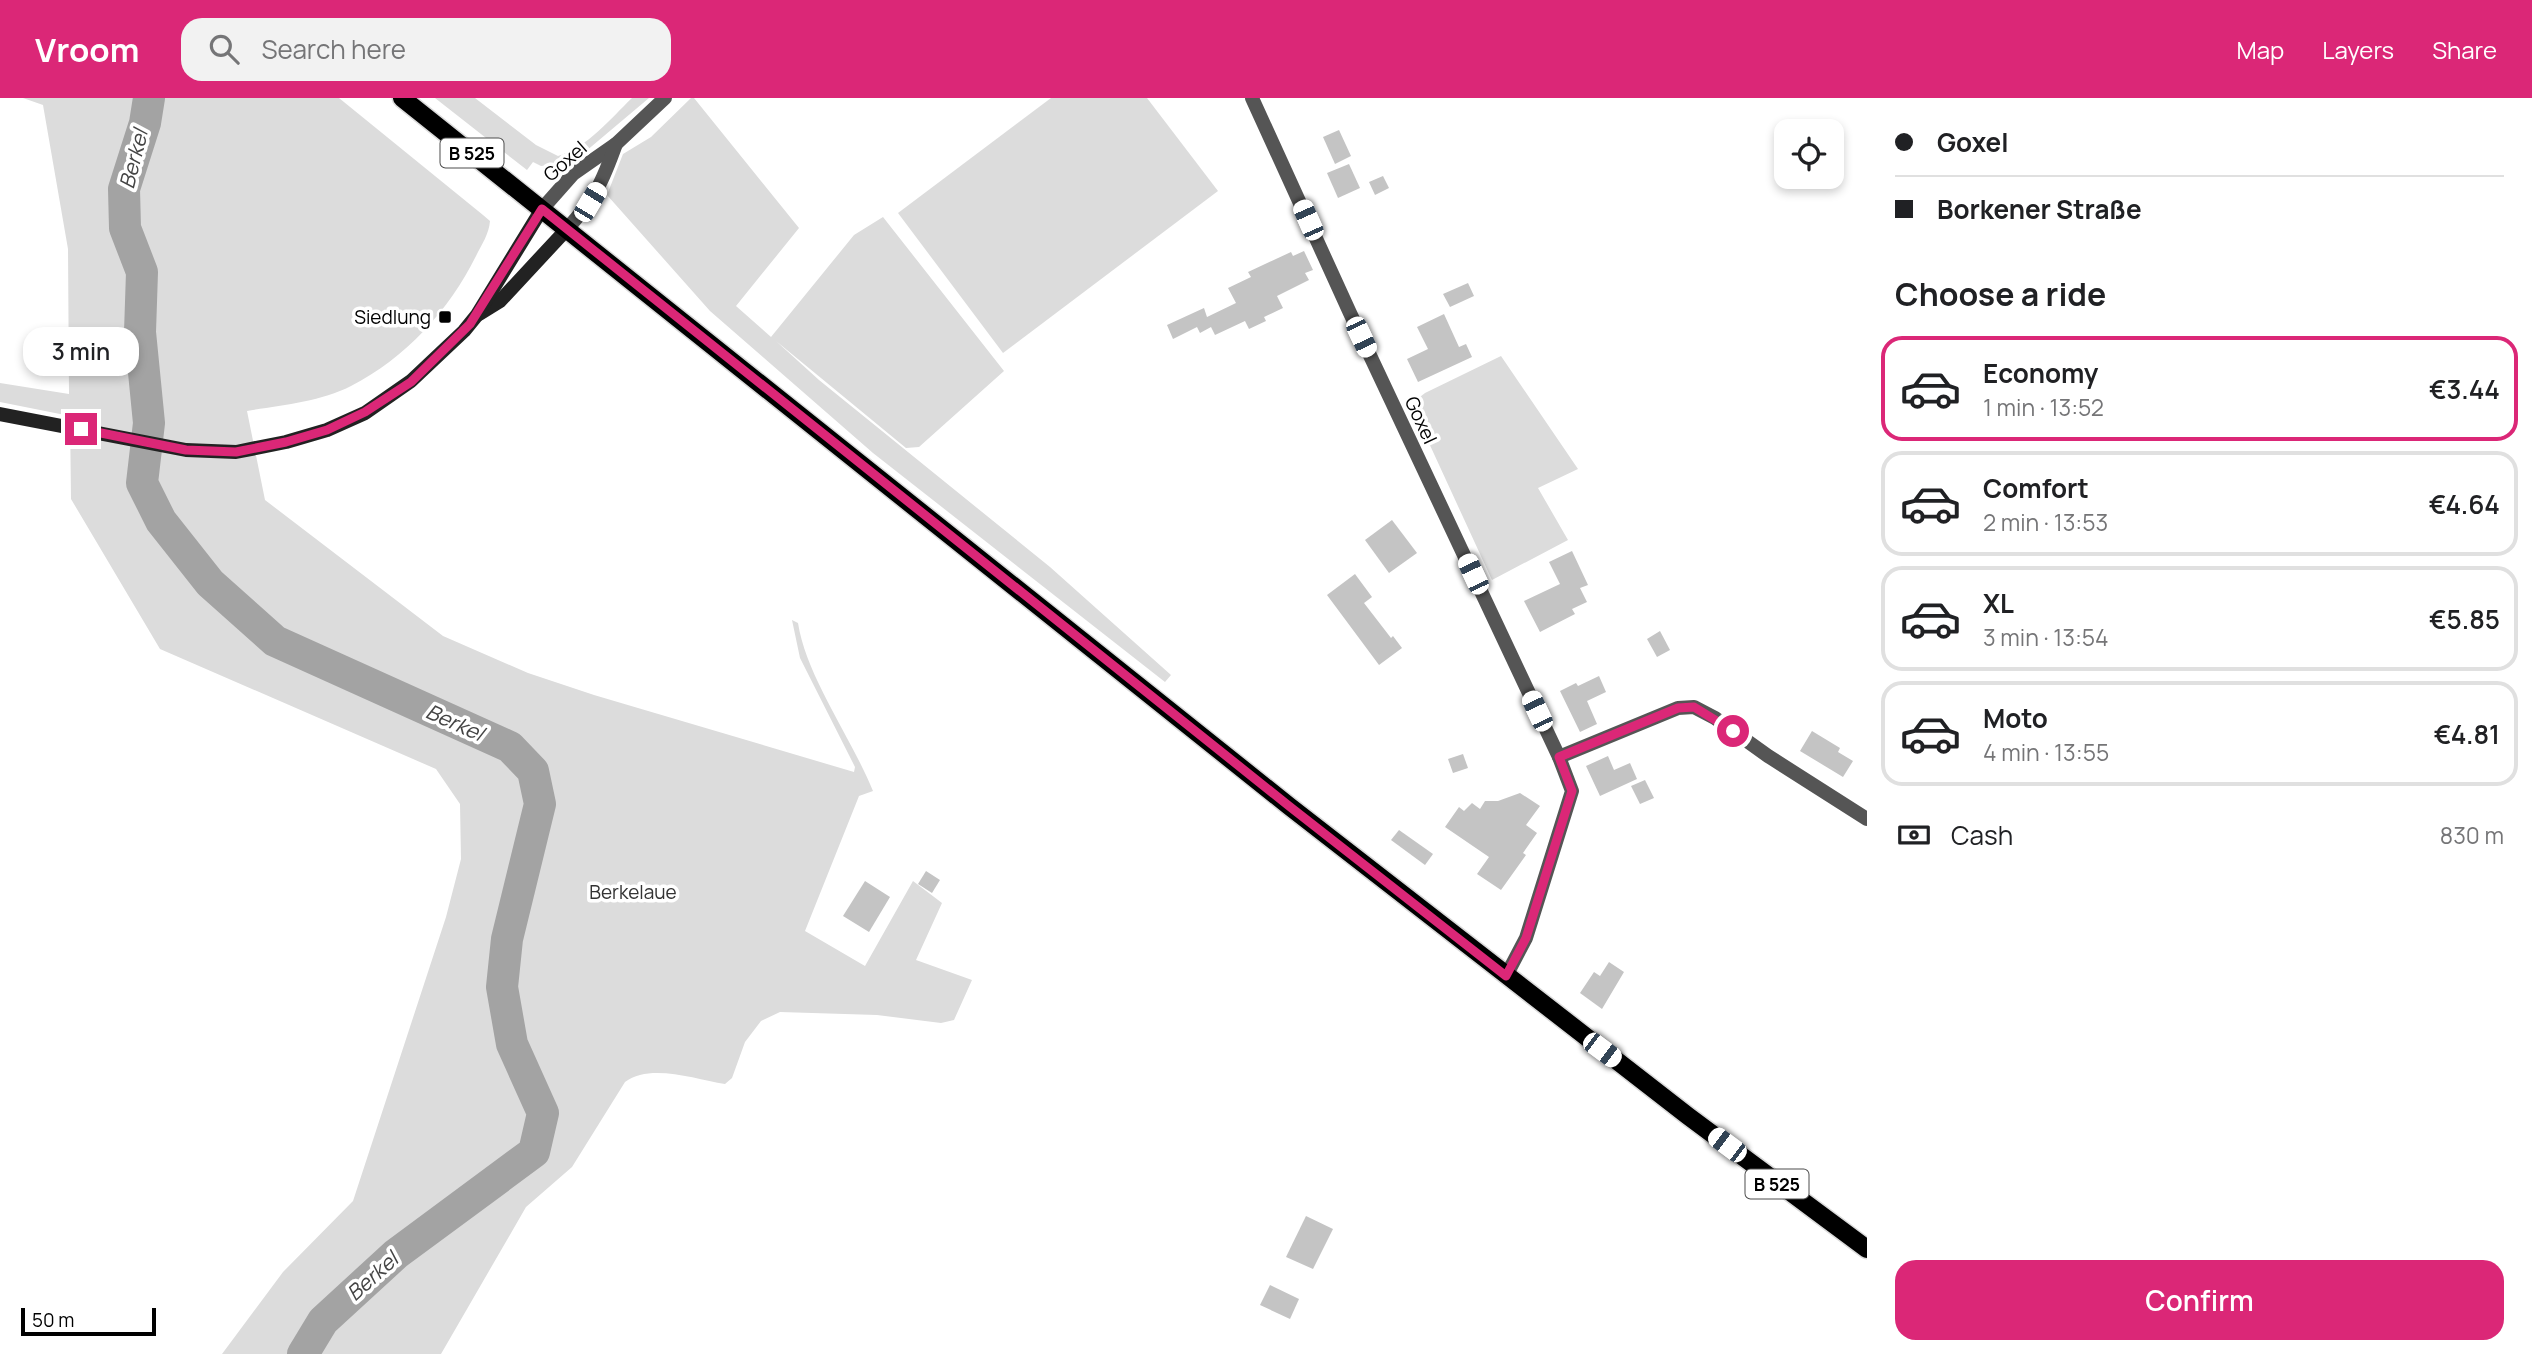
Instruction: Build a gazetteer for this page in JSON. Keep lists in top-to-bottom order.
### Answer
{
  "streets": {
    "main road": ["B 525"],
    "street": ["Goxel"]
  },
  "crossings": [
    ["B 525", "Goxel"]
  ],
  "water": ["Berkel"],
  "parks": ["Berkelaue"],
  "places": {
    "transit": ["Siedlung"]
  },
  "scale_bar": "50 m",
  "page": {
    "header": "Vroom",
    "search": "Search here",
    "nav": ["Map", "Layers", "Share"],
    "banner": ["Goxel", "Borkener Straße"],
    "heading": "Choose a ride",
    "bubble": "3 min",
    "list": [
      {
        "name": "Economy",
        "note": "1 min · 13:52",
        "value": "€3.44"
      },
      {
        "name": "Comfort",
        "note": "2 min · 13:53",
        "value": "€4.64"
      },
      {
        "name": "XL",
        "note": "3 min · 13:54",
        "value": "€5.85"
      },
      {
        "name": "Moto",
        "note": "4 min · 13:55",
        "value": "€4.81"
      }
    ],
    "pay": ["Cash", "830 m"],
    "buttons": "Confirm",
    "scale": "50 m"
  }
}
